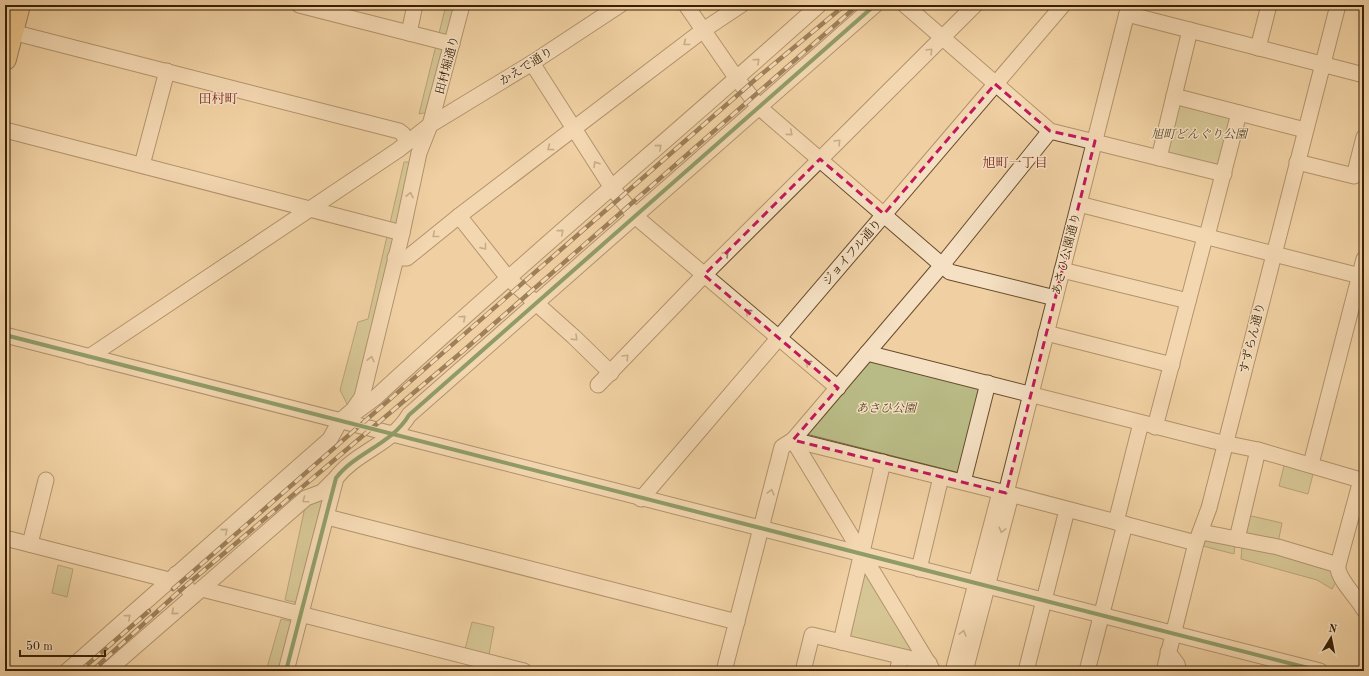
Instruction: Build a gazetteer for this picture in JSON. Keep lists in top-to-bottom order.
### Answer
{
  "streets": {
    "street": [
      "田村堀通り",
      "かえで通り",
      "ジョイフル通り",
      "あさひ公園通り",
      "すずらん通り"
    ]
  },
  "crossings": [
    ["田村堀通り", "かえで通り"]
  ],
  "one_way": ["田村堀通り"],
  "districts": ["田村町", "旭町一丁目"],
  "parks": ["旭町どんぐり公園", "あさひ公園"],
  "scale_bar": "50 m",
  "north": "top"
}
